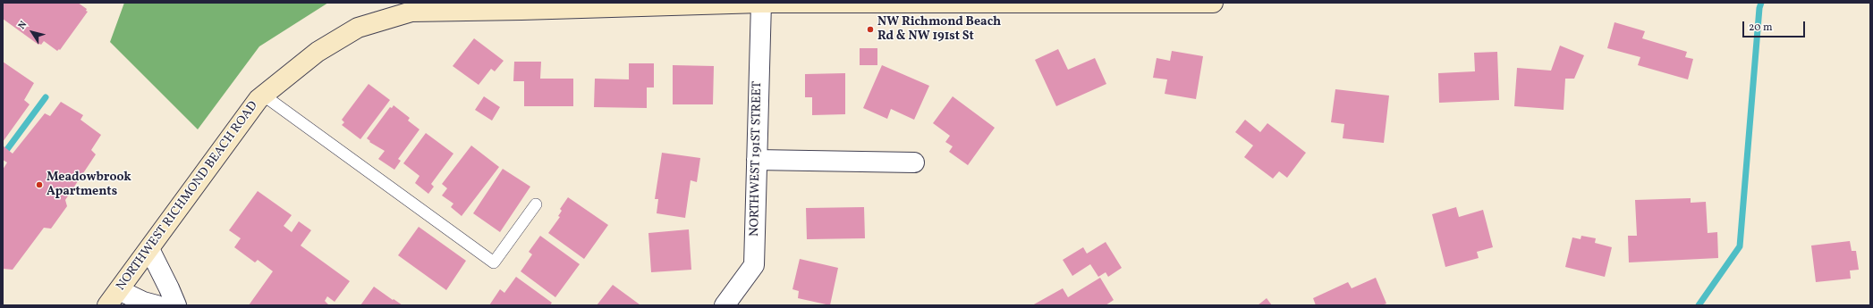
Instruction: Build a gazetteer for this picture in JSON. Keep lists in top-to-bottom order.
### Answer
{
  "streets": {
    "main road": ["NORTHWEST RICHMOND BEACH ROAD"],
    "street": ["NORTHWEST 191ST STREET"]
  },
  "crossings": [
    ["NORTHWEST 191ST STREET", "NORTHWEST RICHMOND BEACH ROAD"]
  ],
  "places": ["NW Richmond Beach Rd & NW 191st St", "Meadowbrook Apartments"],
  "scale_bar": "20 m",
  "north": "top left"
}
